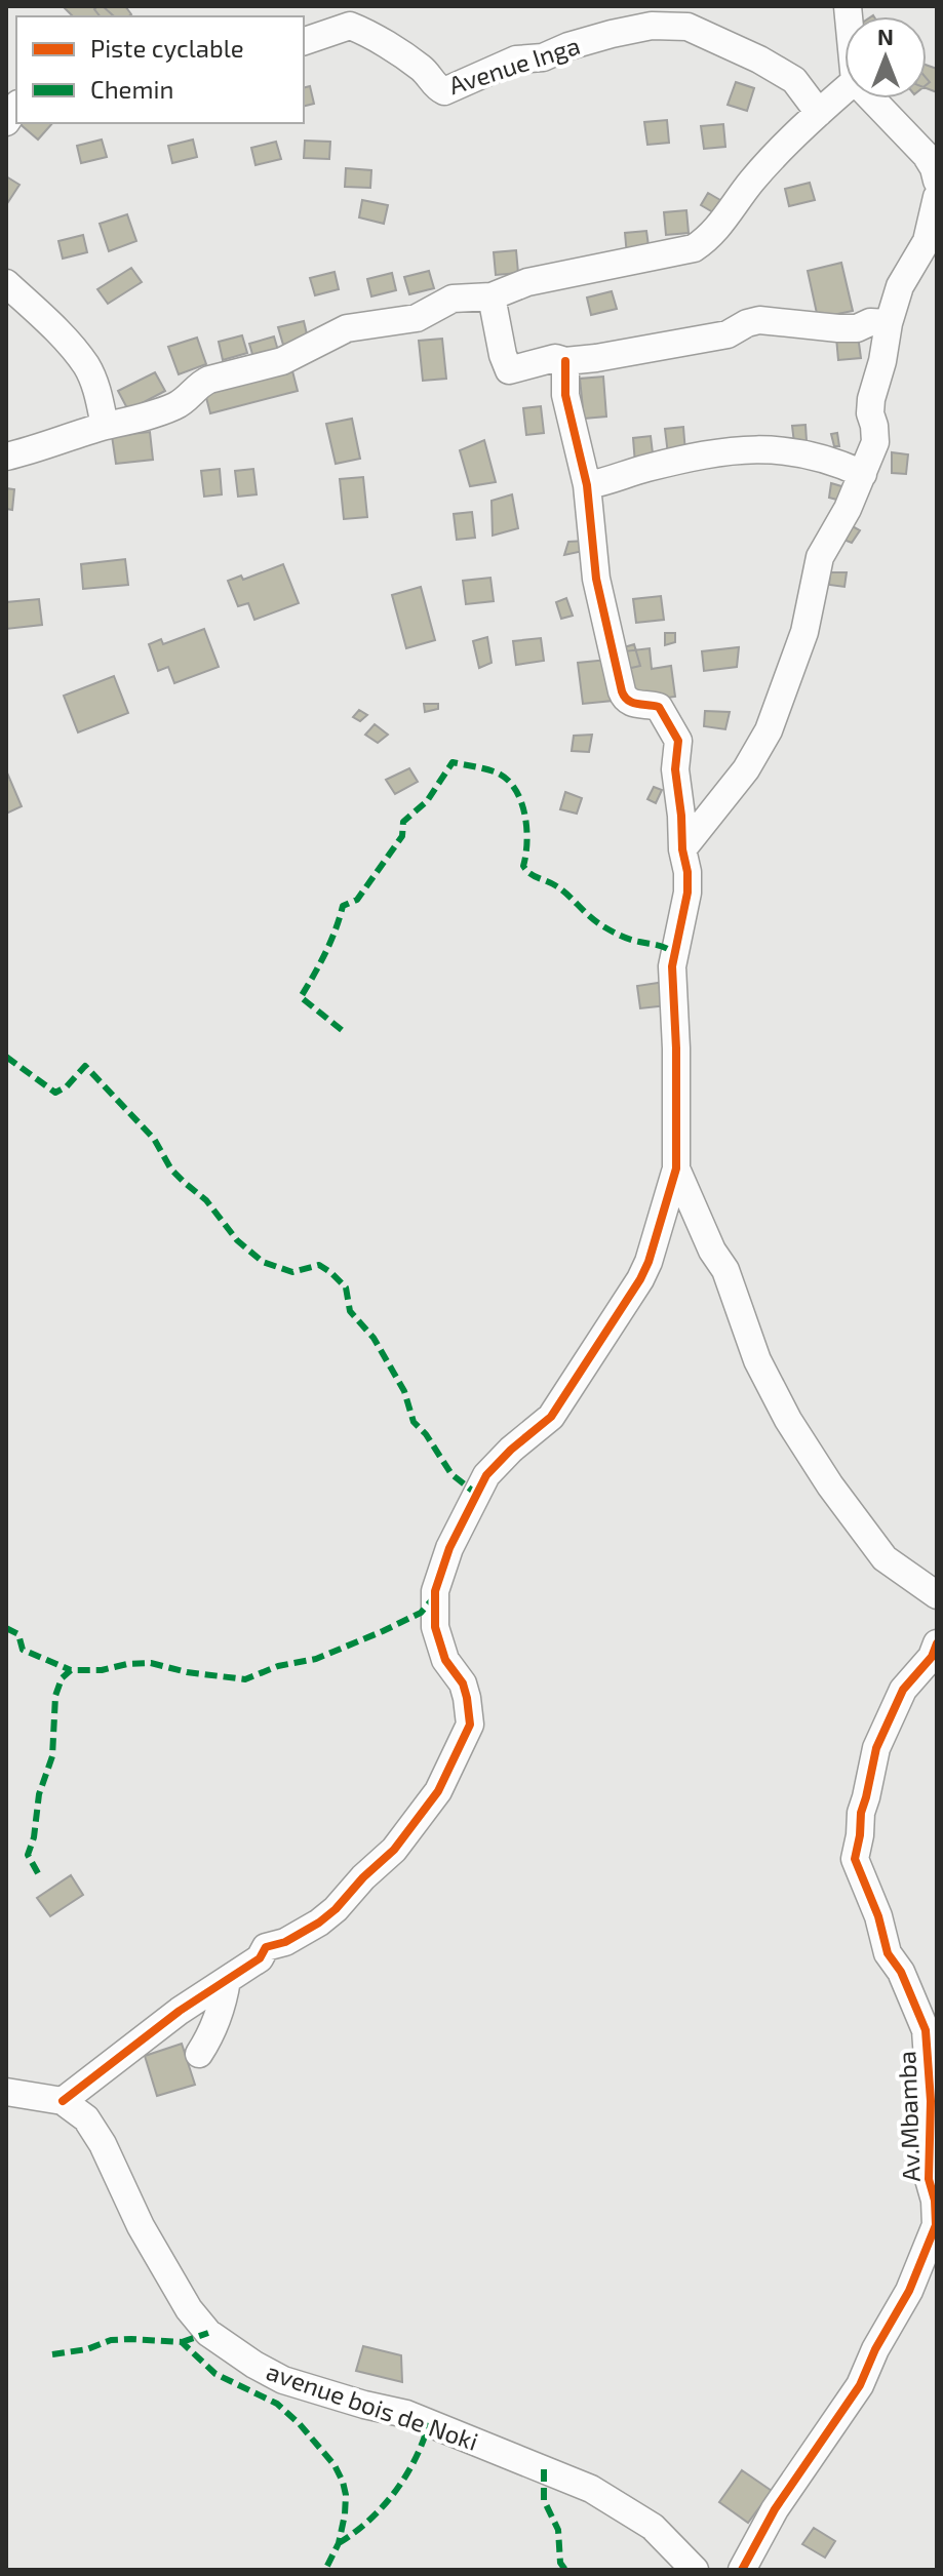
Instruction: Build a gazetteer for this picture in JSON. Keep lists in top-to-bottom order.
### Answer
{
  "streets": {
    "street": ["Avenue Inga", "Av.Mbamba", "avenue bois de Noki"]
  },
  "legend": ["Piste cyclable", "Chemin"],
  "north": "top"
}
